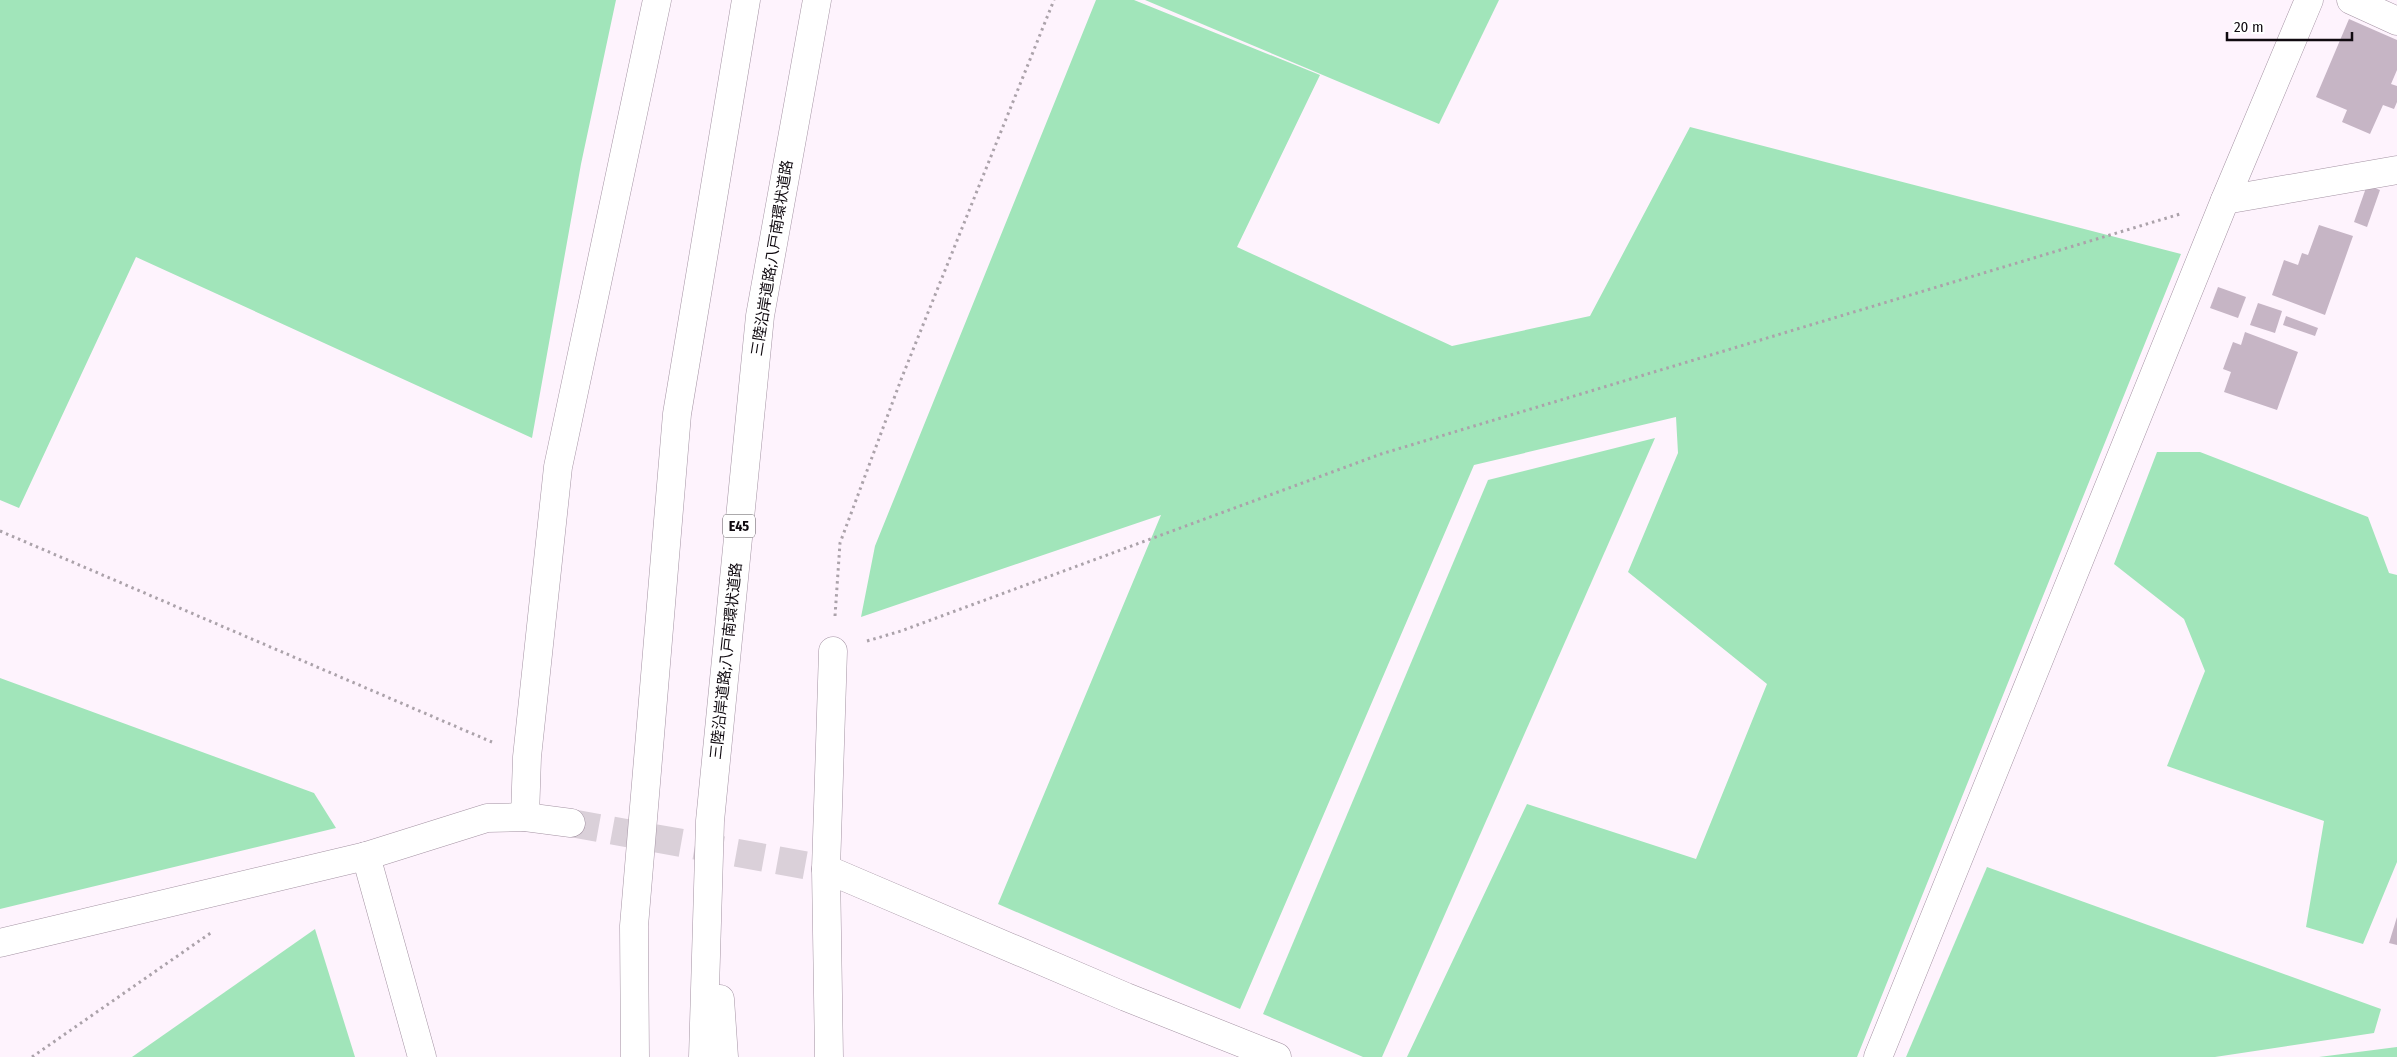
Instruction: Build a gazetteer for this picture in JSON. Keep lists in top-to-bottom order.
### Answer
{
  "streets": {
    "main road": ["三陸沿岸道路;八戸南環状道路", "E45"]
  },
  "scale_bar": "20 m"
}
